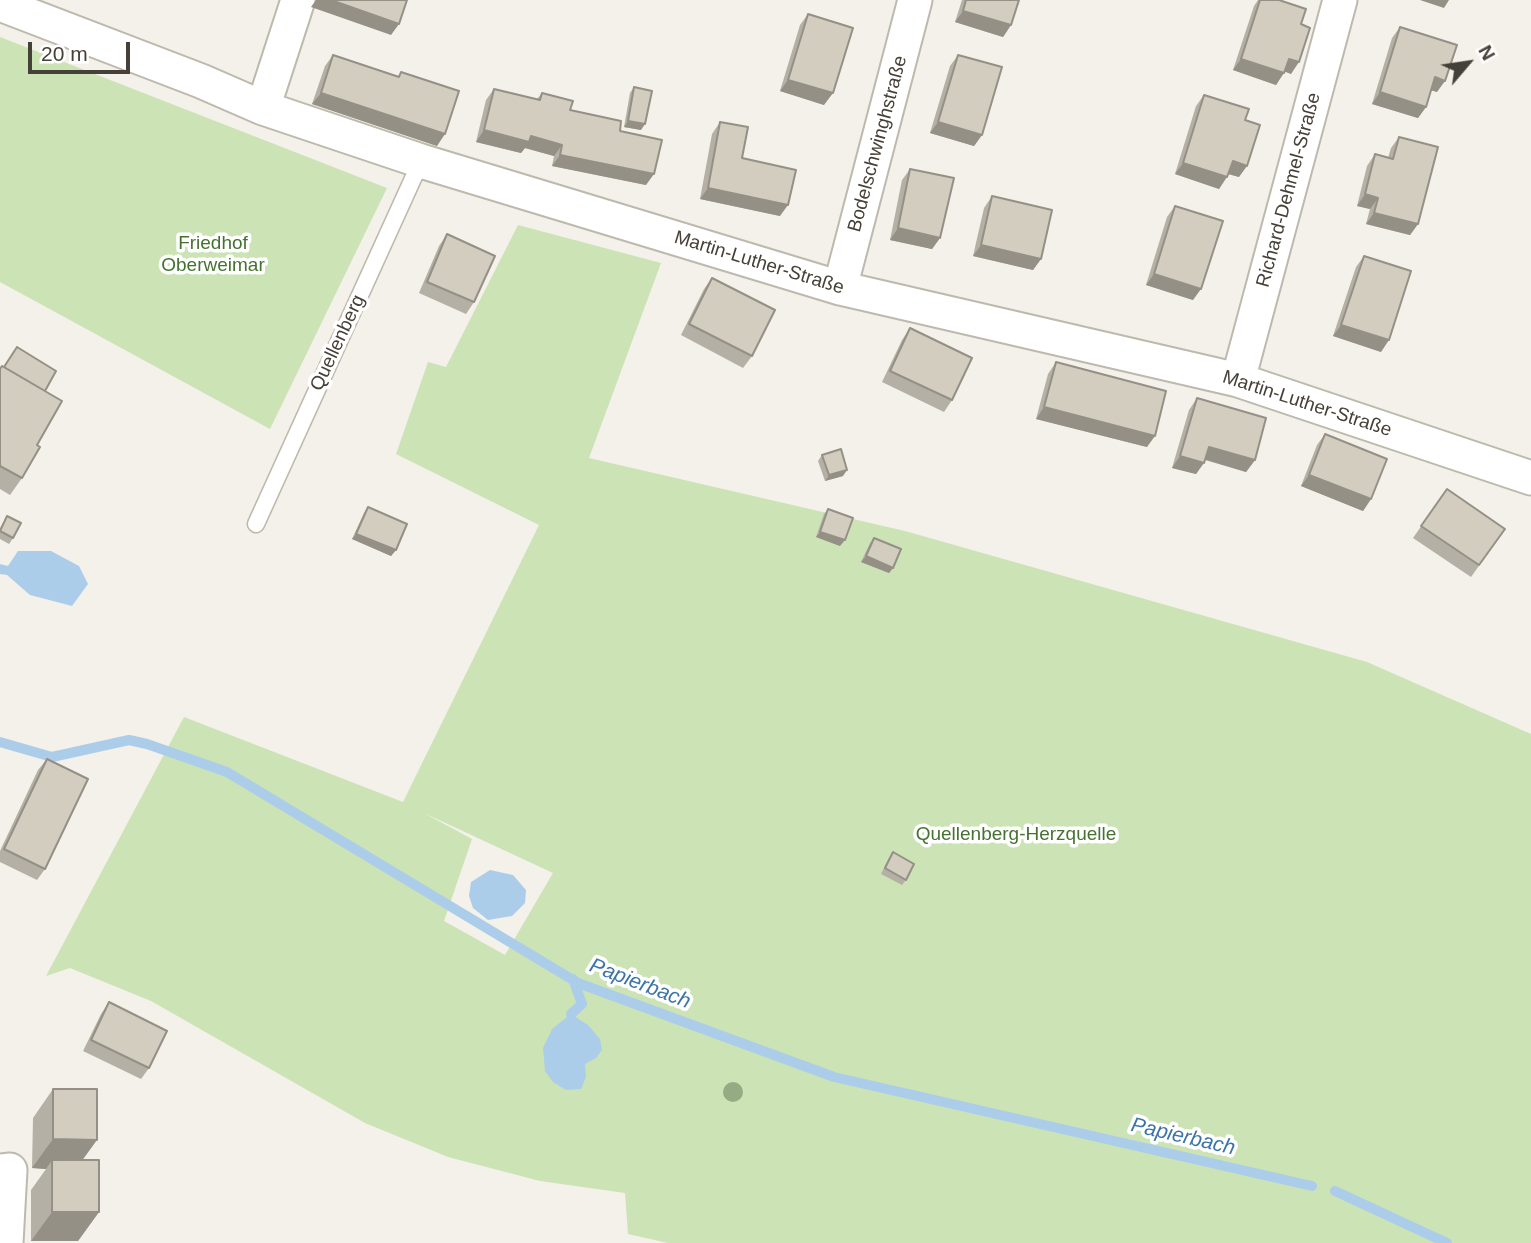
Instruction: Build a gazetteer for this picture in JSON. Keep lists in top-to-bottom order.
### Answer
{
  "streets": {
    "street": ["Bodelschwinghstraße", "Richard-Dehmel-Straße", "Martin-Luther-Straße"],
    "lane": ["Quellenberg"]
  },
  "crossings": [
    ["Bodelschwinghstraße", "Martin-Luther-Straße"],
    ["Richard-Dehmel-Straße", "Martin-Luther-Straße"],
    ["Martin-Luther-Straße", "Quellenberg"]
  ],
  "water": ["Papierbach"],
  "parks": ["Friedhof Oberweimar", "Quellenberg-Herzquelle"],
  "scale_bar": "20 m",
  "north": "top right"
}
